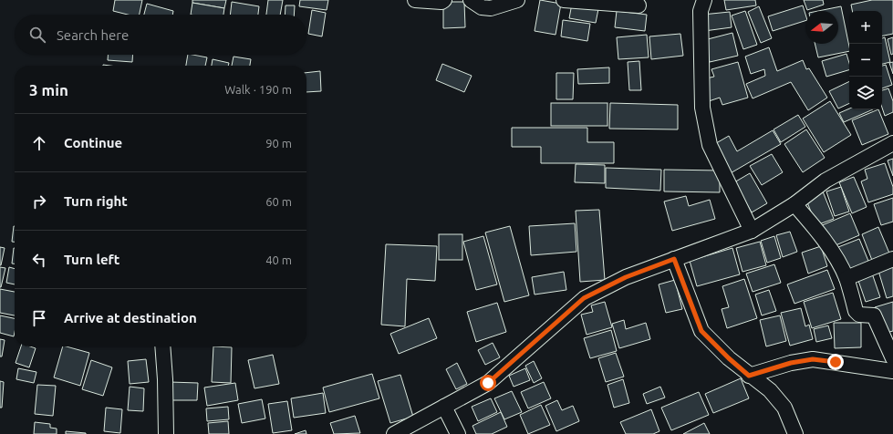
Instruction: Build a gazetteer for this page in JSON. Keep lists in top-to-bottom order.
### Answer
{
  "north": "left",
  "page": {
    "map_buttons": ["+", "−"],
    "search": "Search here",
    "heading": ["3 min", "Walk · 190 m"],
    "list": [
      ["Continue", "90 m"],
      ["Turn right", "60 m"],
      ["Turn left", "40 m"],
      "Arrive at destination"
    ]
  }
}
